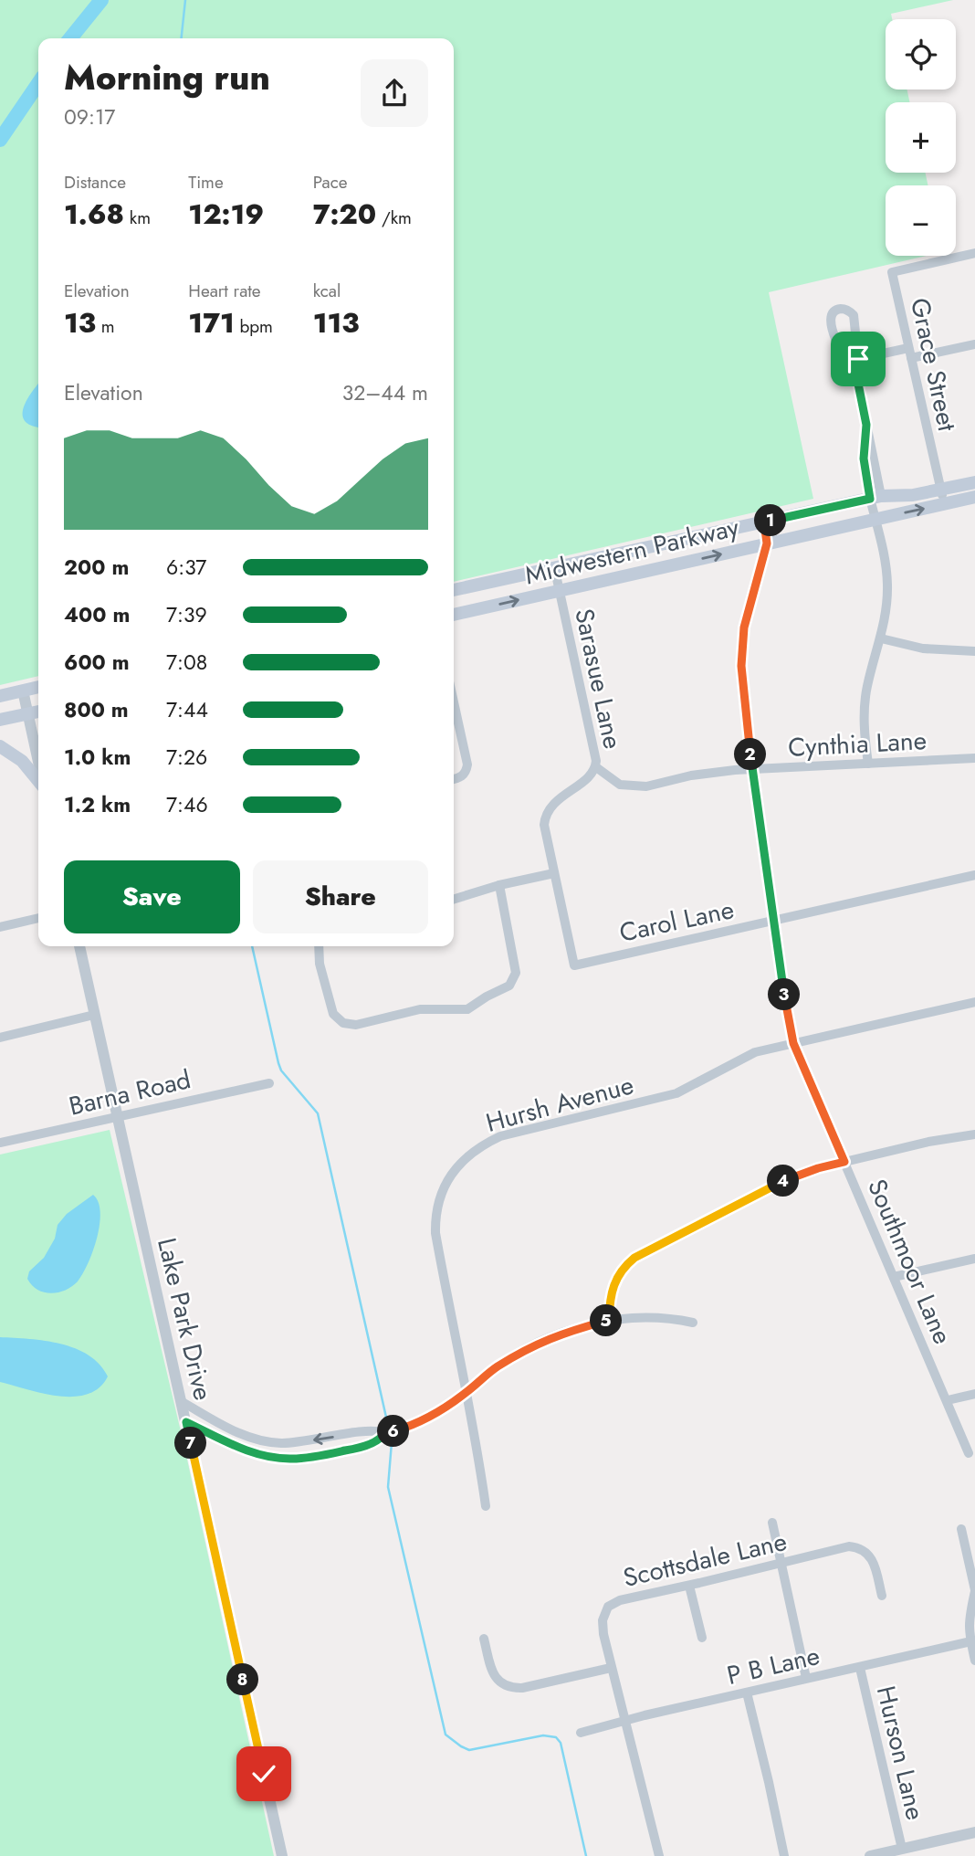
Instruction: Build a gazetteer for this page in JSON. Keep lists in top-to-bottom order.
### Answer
{
  "streets": {
    "main road": ["Midwestern Parkway"],
    "street": [
      "Grace Street",
      "Sarasue Lane",
      "Cynthia Lane",
      "Carol Lane",
      "Barna Road",
      "Hursh Avenue",
      "Southmoor Lane",
      "Lake Park Drive",
      "Scottsdale Lane",
      "P B Lane",
      "Hurson Lane"
    ]
  },
  "crossings": [
    ["Grace Street", "Midwestern Parkway"],
    ["Midwestern Parkway", "Sarasue Lane"],
    ["Midwestern Parkway", "Southmoor Lane"],
    ["Sarasue Lane", "Cynthia Lane"],
    ["Sarasue Lane", "Carol Lane"],
    ["Cynthia Lane", "Southmoor Lane"],
    ["Carol Lane", "Southmoor Lane"],
    ["Barna Road", "Lake Park Drive"],
    ["Hursh Avenue", "Southmoor Lane"],
    ["Scottsdale Lane", "P B Lane"],
    ["P B Lane", "Hurson Lane"]
  ],
  "page": {
    "map_buttons": ["+", "−"],
    "heading": ["Morning run", "09:17"],
    "stats": [
      ["Distance", "1.68 km"],
      ["Time", "12:19"],
      ["Pace", "7:20 /km"],
      ["Elevation", "13 m"],
      ["Heart rate", "171 bpm"],
      ["kcal", "113"]
    ],
    "chart": ["Elevation", "32–44 m"],
    "pins": [
      "1",
      "2",
      "3",
      "4",
      "5",
      "6",
      "7",
      "8"
    ],
    "list": [
      {
        "name": "200 m",
        "note": "6:37"
      },
      {
        "name": "400 m",
        "note": "7:39"
      },
      {
        "name": "600 m",
        "note": "7:08"
      },
      {
        "name": "800 m",
        "note": "7:44"
      },
      {
        "name": "1.0 km",
        "note": "7:26"
      },
      {
        "name": "1.2 km",
        "note": "7:46"
      }
    ],
    "buttons": ["Save", "Share"]
  }
}
